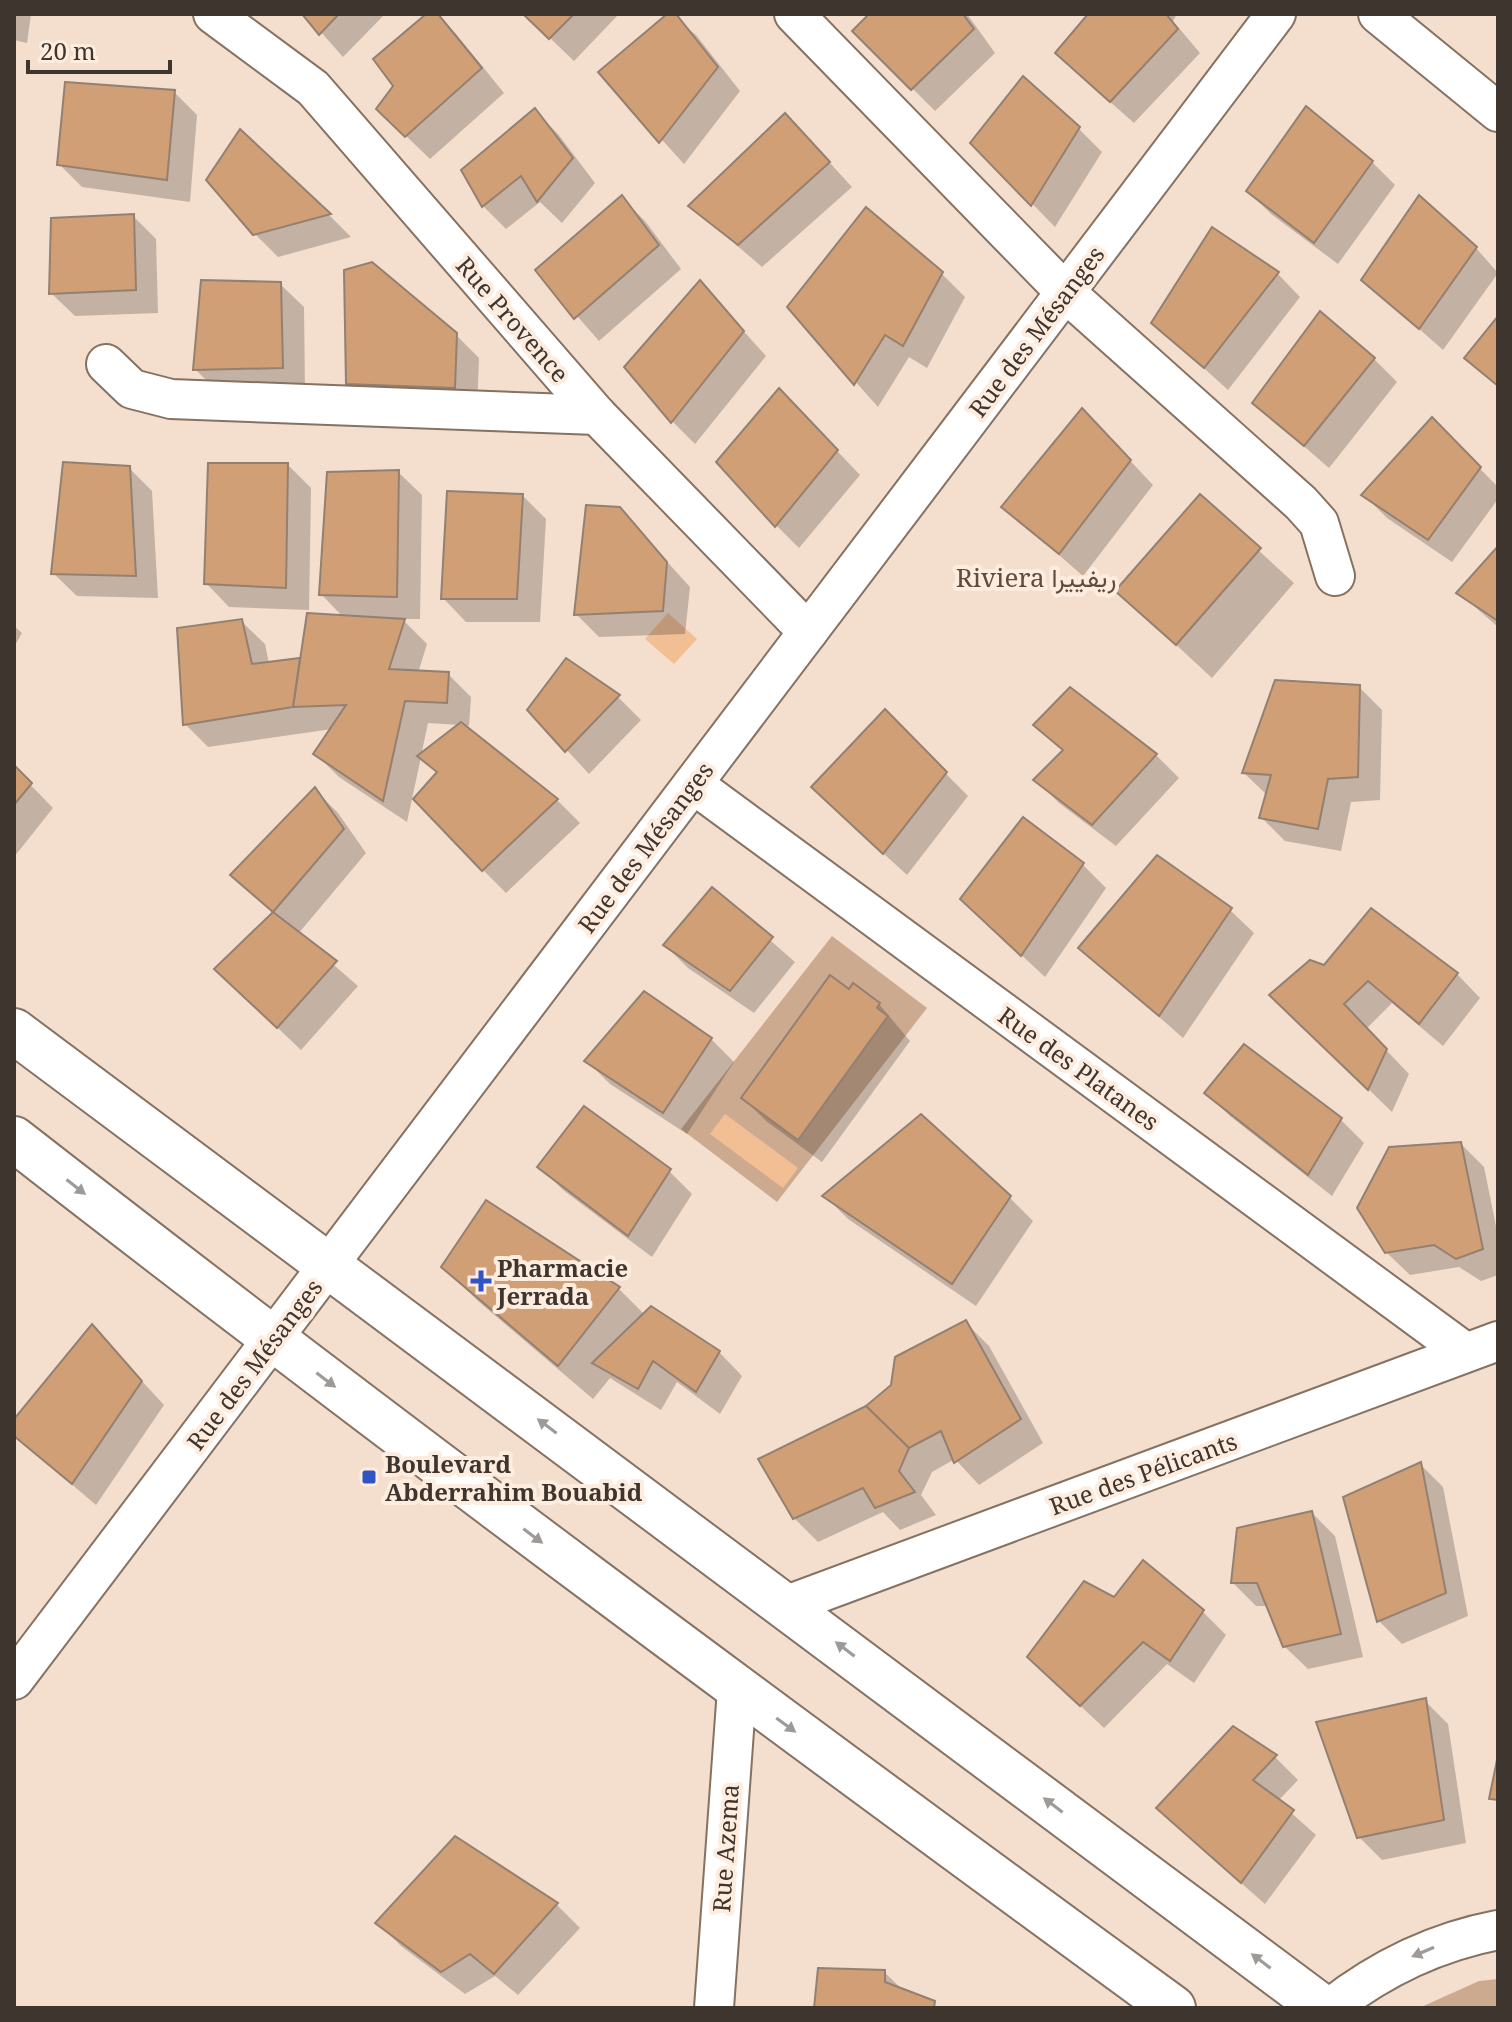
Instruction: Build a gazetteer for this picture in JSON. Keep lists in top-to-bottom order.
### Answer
{
  "streets": {
    "street": [
      "Rue Provence",
      "Rue des Mésanges",
      "Rue des Platanes",
      "Rue des Pélicants",
      "Rue Azema"
    ]
  },
  "crossings": [
    ["Rue Provence", "Rue des Mésanges"],
    ["Rue des Mésanges", "Rue des Platanes"],
    ["Rue des Platanes", "Rue des Pélicants"]
  ],
  "districts": ["Riviera ريفييرا"],
  "places": {
    "health": ["Pharmacie Jerrada"],
    "transit": ["Boulevard Abderrahim Bouabid"]
  },
  "scale_bar": "20 m"
}
